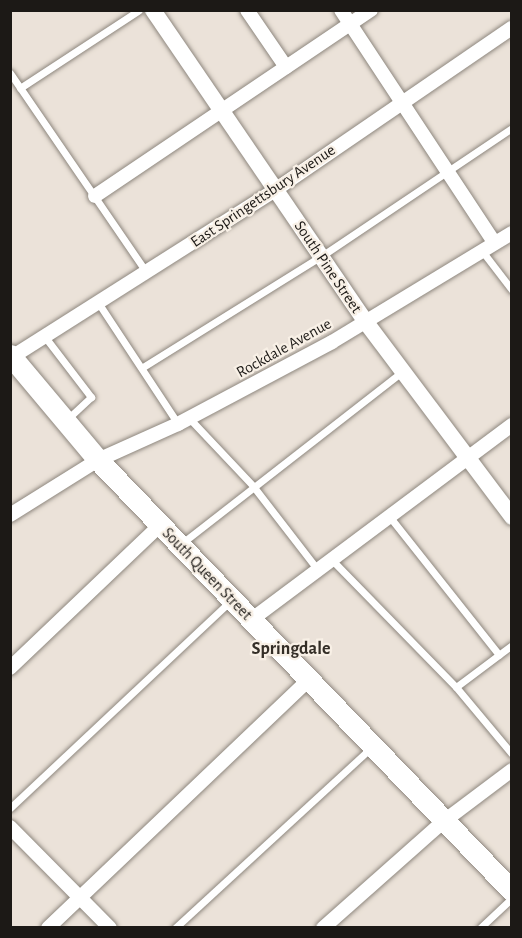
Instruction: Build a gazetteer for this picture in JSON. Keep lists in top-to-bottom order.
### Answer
{
  "streets": {
    "main road": ["South Queen Street"],
    "street": ["East Springettsbury Avenue", "South Pine Street", "Rockdale Avenue"]
  },
  "crossings": [
    ["East Springettsbury Avenue", "South Pine Street"],
    ["East Springettsbury Avenue", "South Queen Street"],
    ["South Pine Street", "Rockdale Avenue"],
    ["Rockdale Avenue", "South Queen Street"]
  ],
  "districts": ["Springdale"]
}
